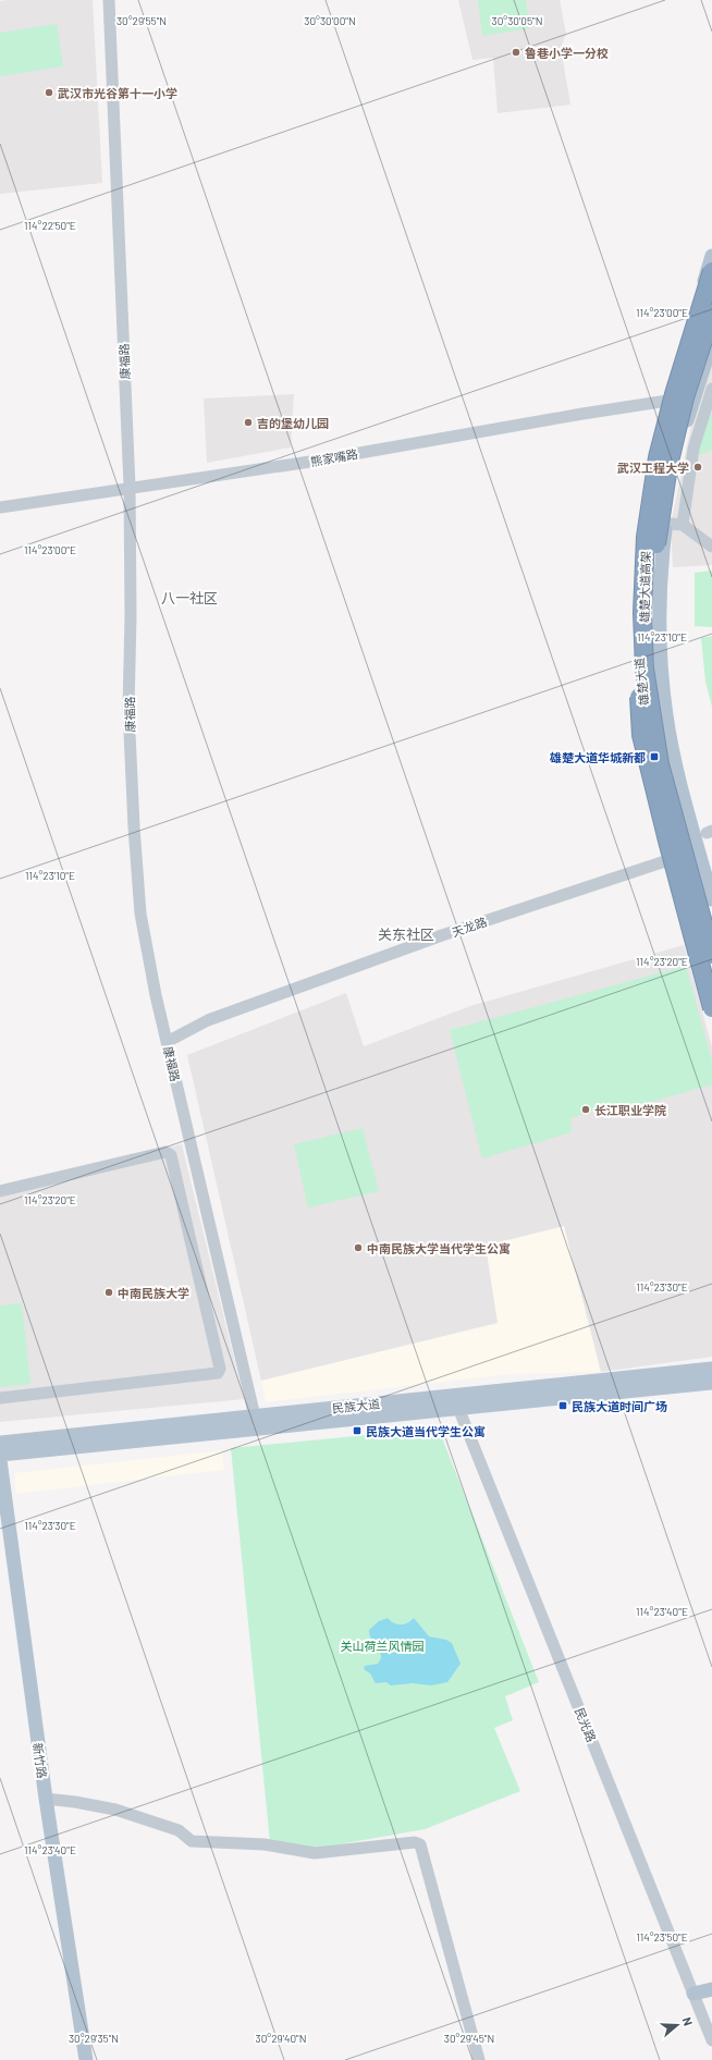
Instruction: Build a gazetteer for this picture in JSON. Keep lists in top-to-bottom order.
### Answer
{
  "streets": {
    "highway": ["雄楚大道高架"],
    "main road": ["雄楚大道", "民族大道", "新竹路"],
    "street": [
      "康福路",
      "熊家嘴路",
      "天龙路",
      "民光路"
    ]
  },
  "crossings": [
    ["康福路", "熊家嘴路"],
    ["康福路", "天龙路"],
    ["康福路", "民族大道"],
    ["熊家嘴路", "雄楚大道"],
    ["雄楚大道", "天龙路"],
    ["民族大道", "民光路"]
  ],
  "districts": ["八一社区", "关东社区"],
  "parks": ["关山荷兰风情园"],
  "places": {
    "other": [
      "鲁巷小学一分校",
      "武汉市光谷第十一小学",
      "吉的堡幼儿园",
      "武汉工程大学",
      "长江职业学院",
      "中南民族大学当代学生公寓",
      "中南民族大学"
    ],
    "transit": ["雄楚大道华城新都", "民族大道时间广场", "民族大道当代学生公寓"]
  },
  "north": "right",
  "coordinates": [
    "30°29'55\"N",
    "30°30'00\"N",
    "30°30'05\"N",
    "114°22'50\"E",
    "114°23'00\"E",
    "114°23'10\"E",
    "114°23'20\"E",
    "114°23'30\"E",
    "114°23'40\"E",
    "114°23'50\"E",
    "30°29'35\"N",
    "30°29'40\"N",
    "30°29'45\"N"
  ]
}
